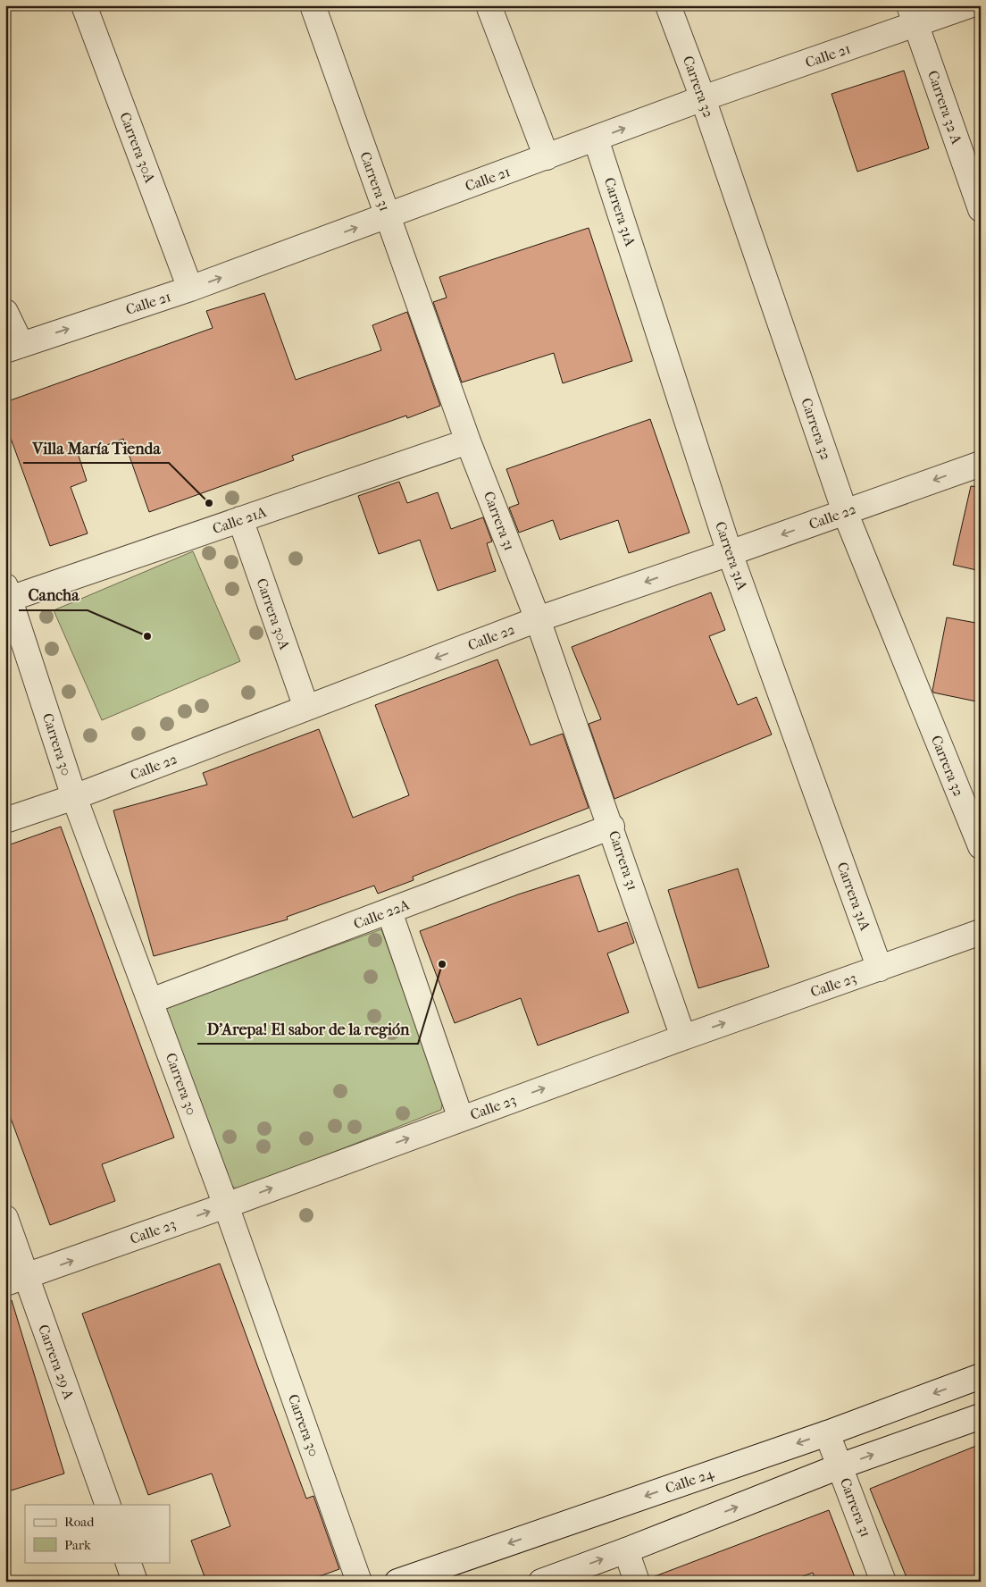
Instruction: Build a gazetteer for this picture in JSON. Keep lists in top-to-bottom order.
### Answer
{
  "streets": {
    "street": [
      "Calle 21",
      "Carrera 32",
      "Carrera 32 A",
      "Carrera 30A",
      "Carrera 31",
      "Carrera 31A",
      "Calle 22",
      "Calle 21A",
      "Carrera 30",
      "Calle 22A",
      "Calle 23",
      "Carrera 29 A",
      "Calle 24"
    ]
  },
  "crossings": [
    ["Calle 21", "Carrera 32"],
    ["Calle 21", "Carrera 32 A"],
    ["Calle 21", "Carrera 30A"],
    ["Calle 21", "Carrera 31"],
    ["Calle 21", "Carrera 31A"],
    ["Carrera 32", "Calle 22"],
    ["Carrera 30A", "Calle 22"],
    ["Carrera 30A", "Calle 21A"],
    ["Carrera 31", "Calle 22"],
    ["Carrera 31", "Calle 21A"],
    ["Carrera 31", "Calle 22A"],
    ["Carrera 31", "Calle 23"],
    ["Carrera 31", "Calle 24"],
    ["Carrera 31A", "Calle 22"],
    ["Carrera 31A", "Calle 23"],
    ["Calle 22", "Carrera 30"],
    ["Calle 21A", "Carrera 30"],
    ["Carrera 30", "Calle 22A"],
    ["Carrera 30", "Calle 23"],
    ["Calle 23", "Carrera 29 A"]
  ],
  "one_way": ["Calle 21", "Calle 22", "Calle 23"],
  "places": ["Villa María Tienda", "Cancha", "D'Arepa! El sabor de la región"],
  "legend": ["Road", "Park"]
}
